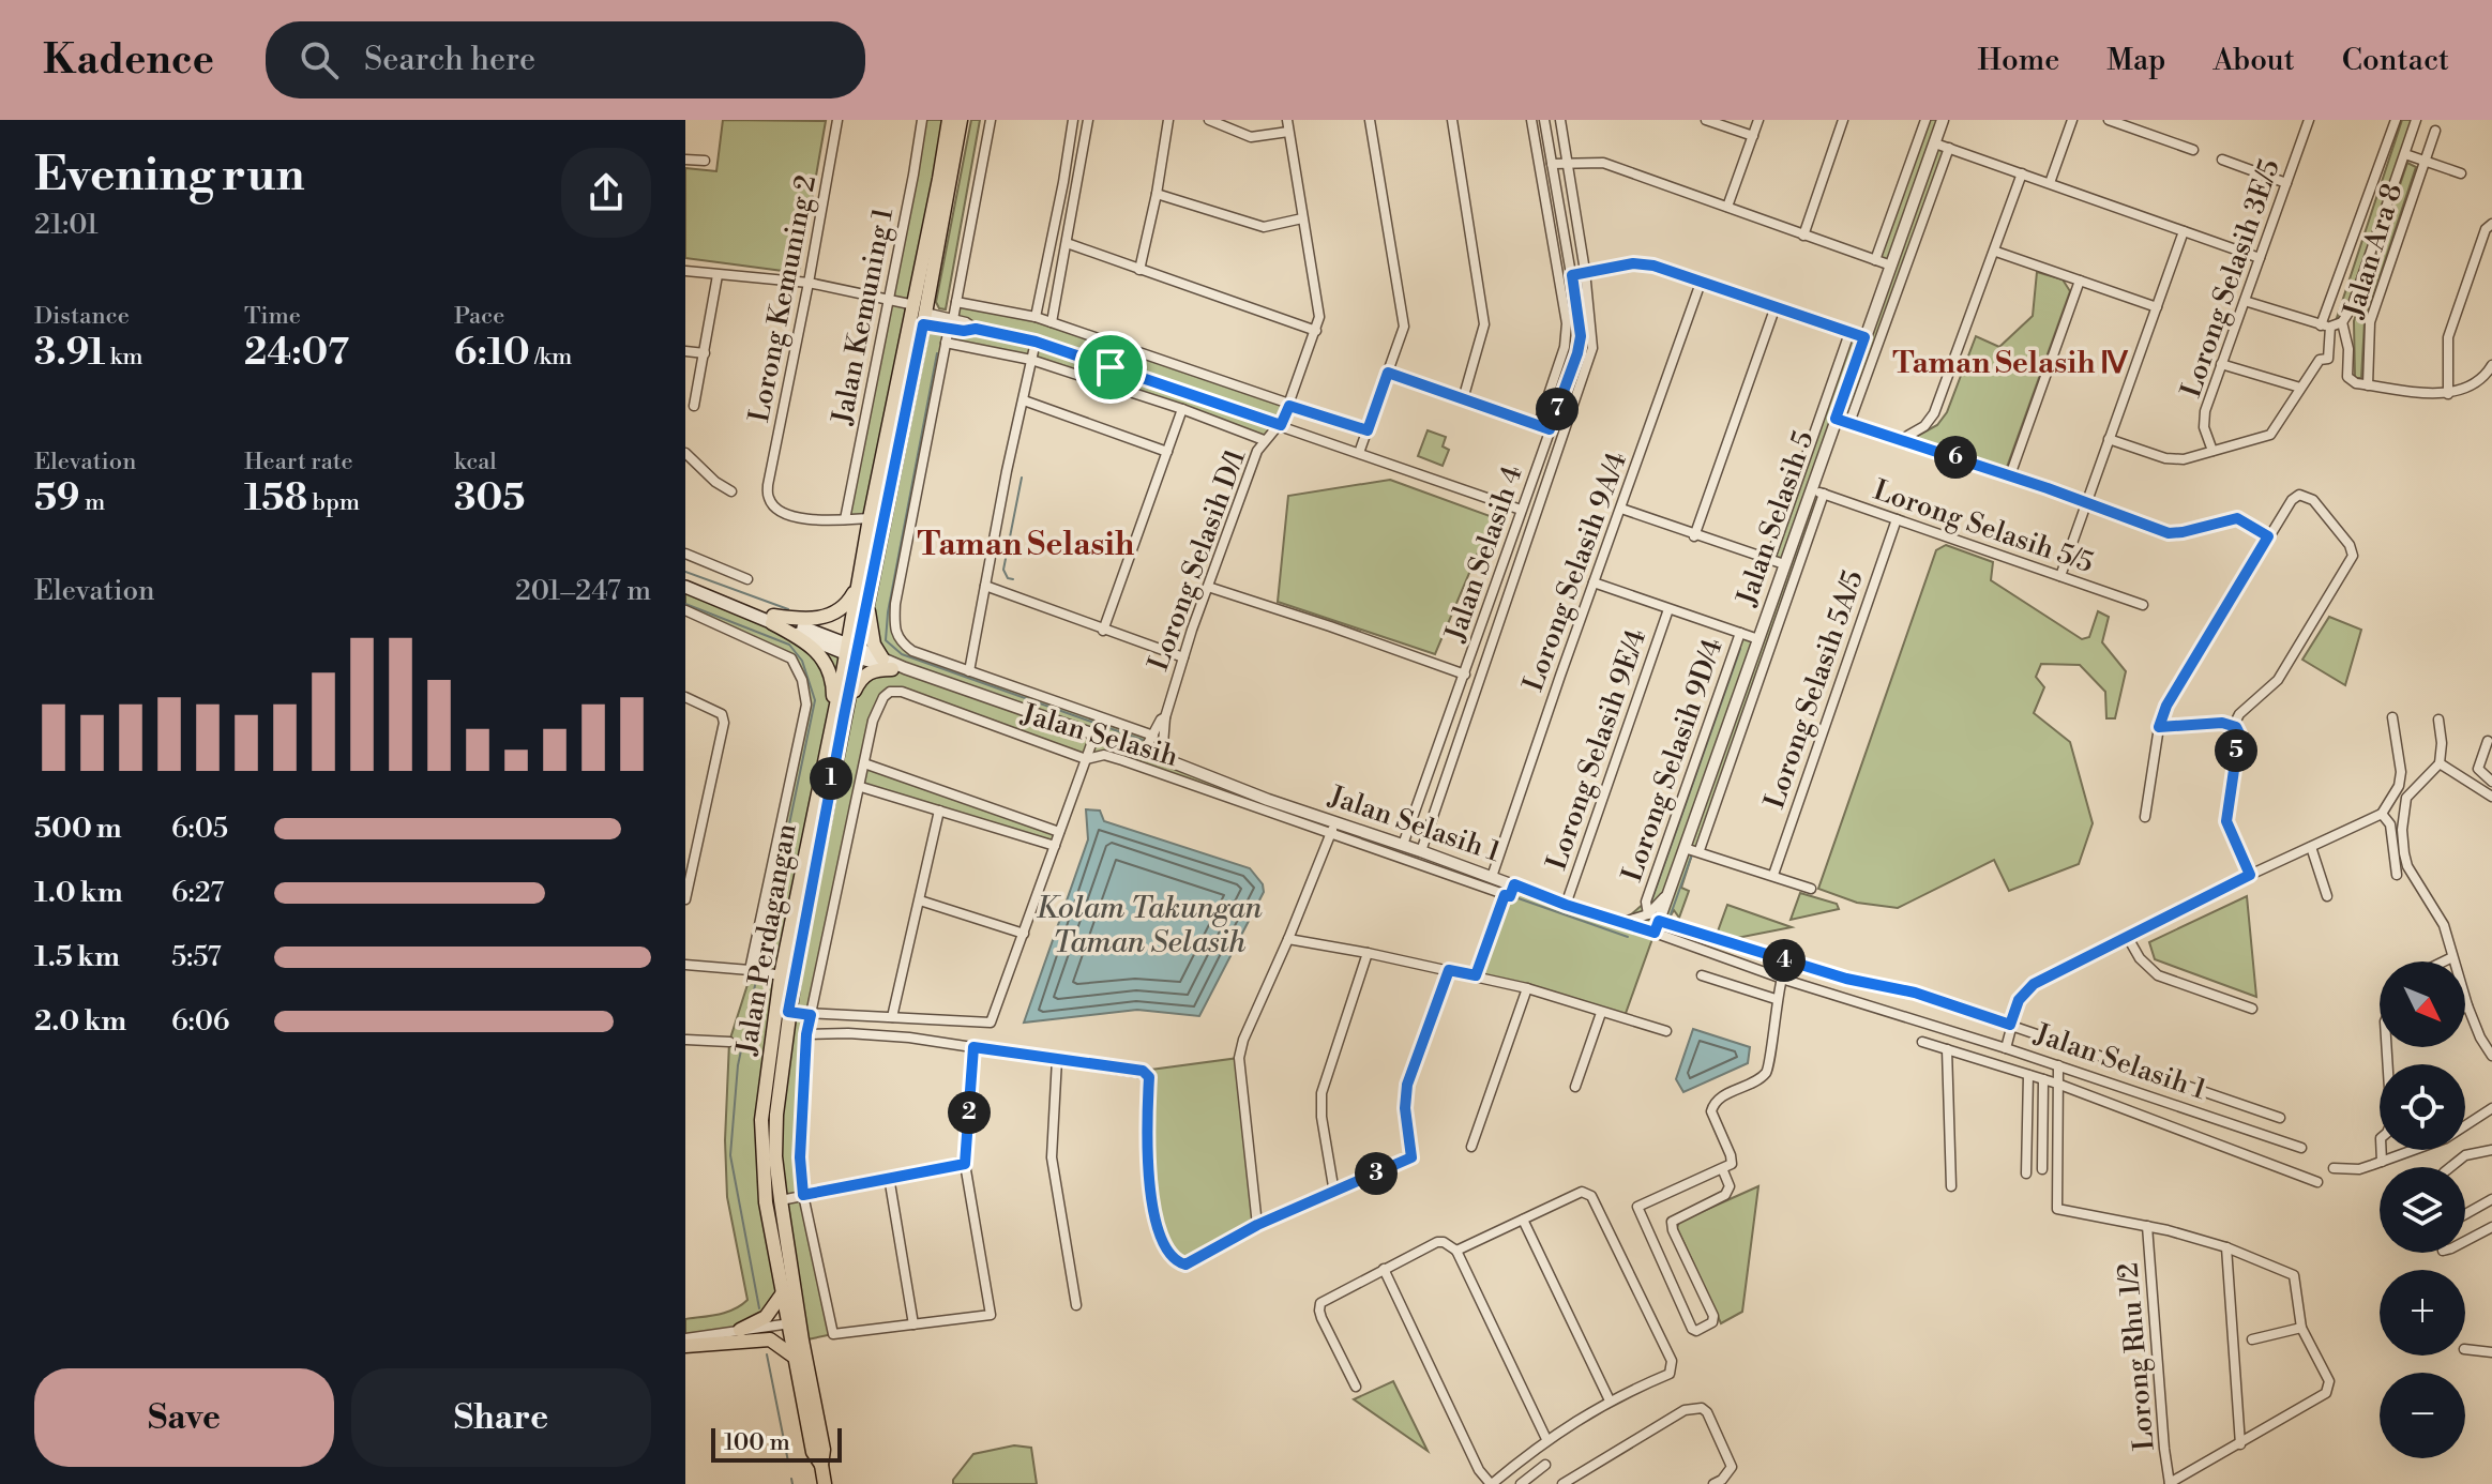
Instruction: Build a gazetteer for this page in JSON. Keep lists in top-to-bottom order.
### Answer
{
  "streets": {
    "main road": ["Jalan Perdagangan"],
    "street": [
      "Jalan Ara 8",
      "Lorong Selasih 3E/5",
      "Lorong Kemuning 2",
      "Jalan Kemuning 1",
      "Jalan Selasih 5",
      "Lorong Selasih 5/5",
      "Jalan Selasih 4",
      "Lorong Selasih D/1",
      "Lorong Selasih 9A/4",
      "Lorong Selasih 5A/5",
      "Jalan Selasih",
      "Lorong Selasih 9E/4",
      "Lorong Selasih 9D/4",
      "Jalan Selasih 1",
      "Lorong Rhu 1/2"
    ]
  },
  "crossings": [
    ["Lorong Kemuning 2", "Jalan Kemuning 1"],
    ["Jalan Selasih 5", "Lorong Selasih 5/5"],
    ["Jalan Selasih 5", "Lorong Selasih 9D/4"],
    ["Jalan Selasih 5", "Jalan Selasih 1"],
    ["Lorong Selasih 5/5", "Lorong Selasih 5A/5"],
    ["Jalan Selasih 4", "Jalan Selasih 1"],
    ["Lorong Selasih 9A/4", "Lorong Selasih 9D/4"],
    ["Lorong Selasih 9A/4", "Jalan Selasih 1"],
    ["Jalan Selasih", "Jalan Selasih 1"],
    ["Lorong Selasih 9E/4", "Lorong Selasih 9D/4"],
    ["Lorong Selasih 9E/4", "Jalan Selasih 1"],
    ["Jalan Selasih 1", "Jalan Perdagangan"]
  ],
  "districts": ["Taman Selasih Ⅳ", "Taman Selasih"],
  "water": ["Kolam Takungan Taman Selasih"],
  "scale_bar": "100 m",
  "north": "bottom right",
  "page": {
    "header": "Kadence",
    "search": "Search here",
    "nav": [
      "Home",
      "Map",
      "About",
      "Contact"
    ],
    "heading": ["Evening run", "21:01"],
    "stats": [
      ["Distance", "3.91 km"],
      ["Time", "24:07"],
      ["Pace", "6:10 /km"],
      ["Elevation", "59 m"],
      ["Heart rate", "158 bpm"],
      ["kcal", "305"]
    ],
    "pins": [
      "7",
      "6",
      "5",
      "1",
      "4",
      "2",
      "3"
    ],
    "chart": ["Elevation", "201–247 m"],
    "list": [
      {
        "name": "500 m",
        "note": "6:05"
      },
      {
        "name": "1.0 km",
        "note": "6:27"
      },
      {
        "name": "1.5 km",
        "note": "5:57"
      },
      {
        "name": "2.0 km",
        "note": "6:06"
      }
    ],
    "map_buttons": ["+", "−"],
    "buttons": ["Save", "Share"],
    "scale": "100 m"
  }
}
